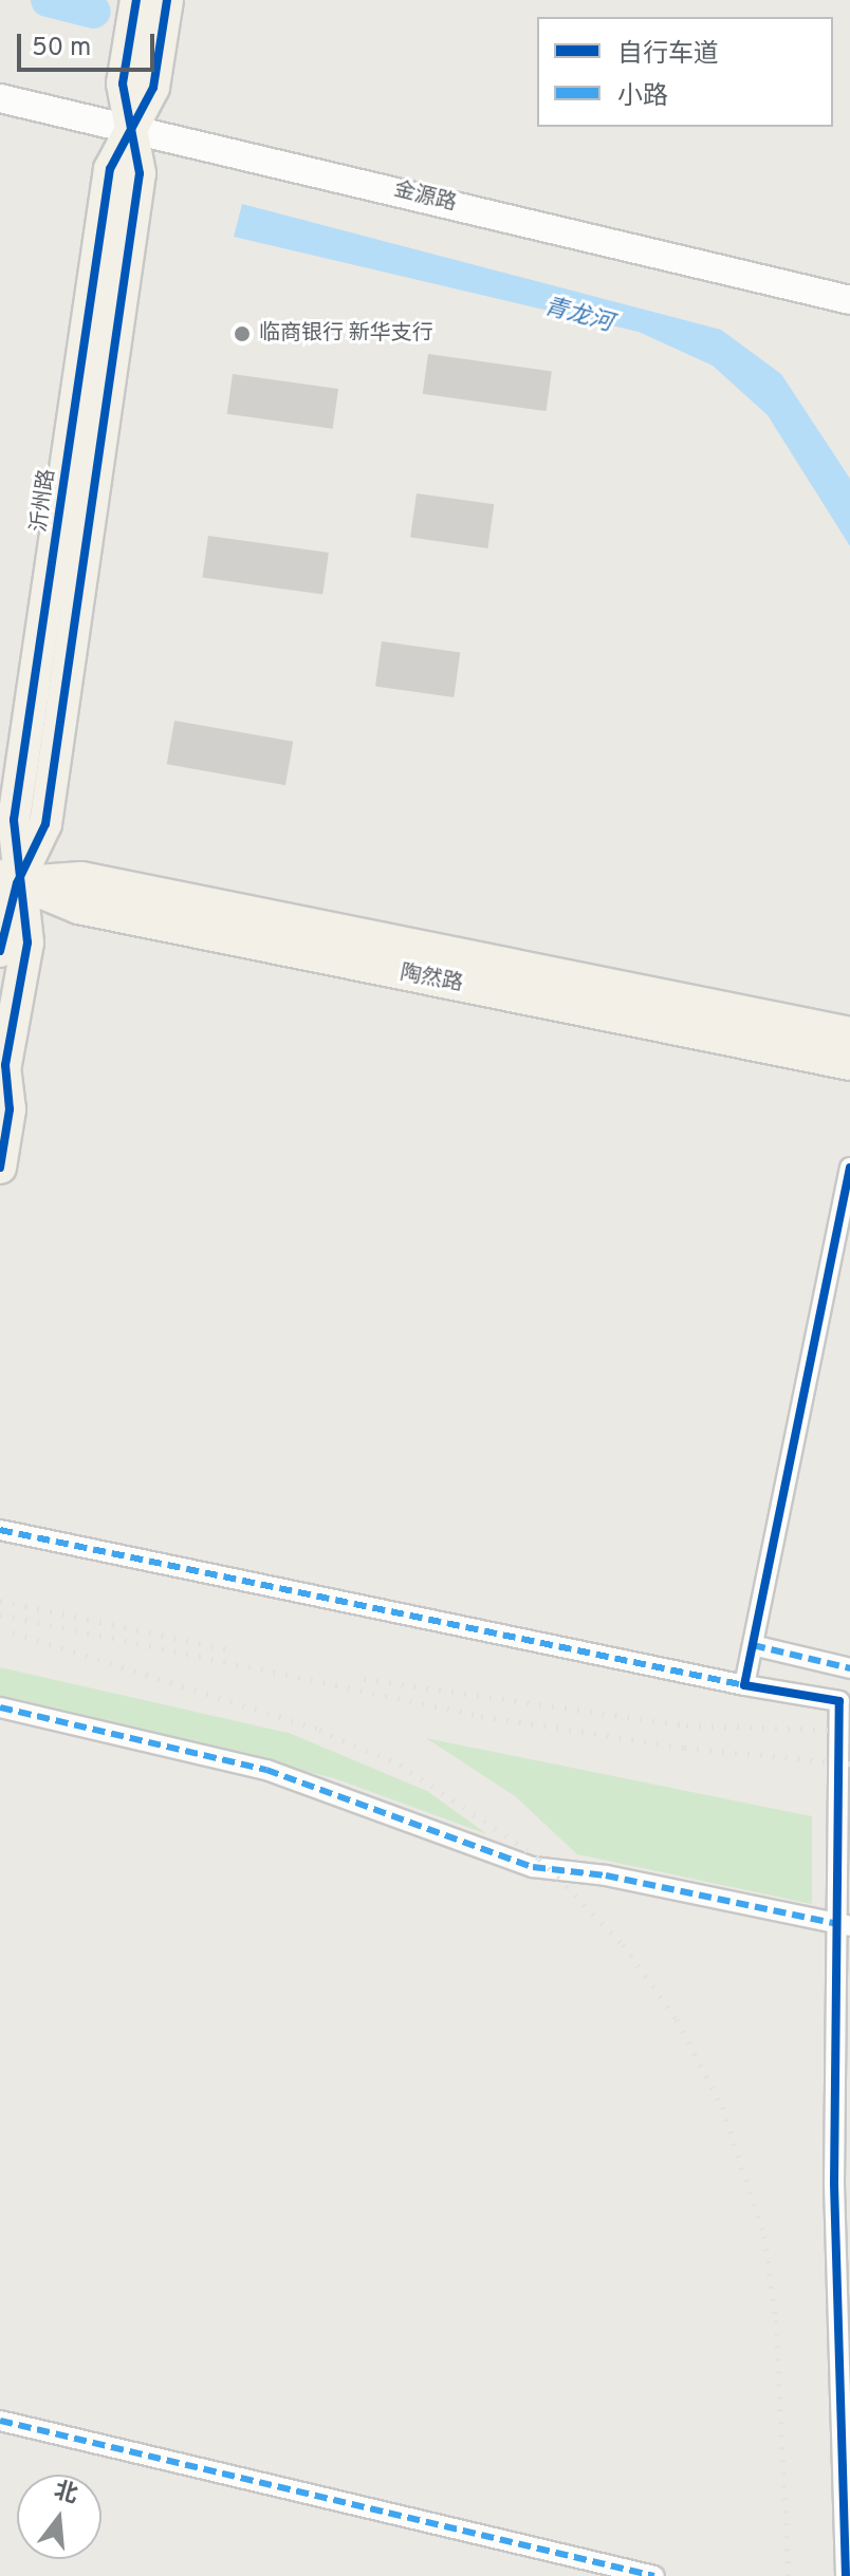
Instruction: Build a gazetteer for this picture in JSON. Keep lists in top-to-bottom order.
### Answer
{
  "streets": {
    "main road": ["陶然路"],
    "street": ["金源路"],
    "cycle path": ["沂州路"]
  },
  "water": ["青龙河"],
  "places": ["临商银行 新华支行"],
  "legend": ["自行车道", "小路"],
  "scale_bar": "50 m",
  "north": "top"
}
